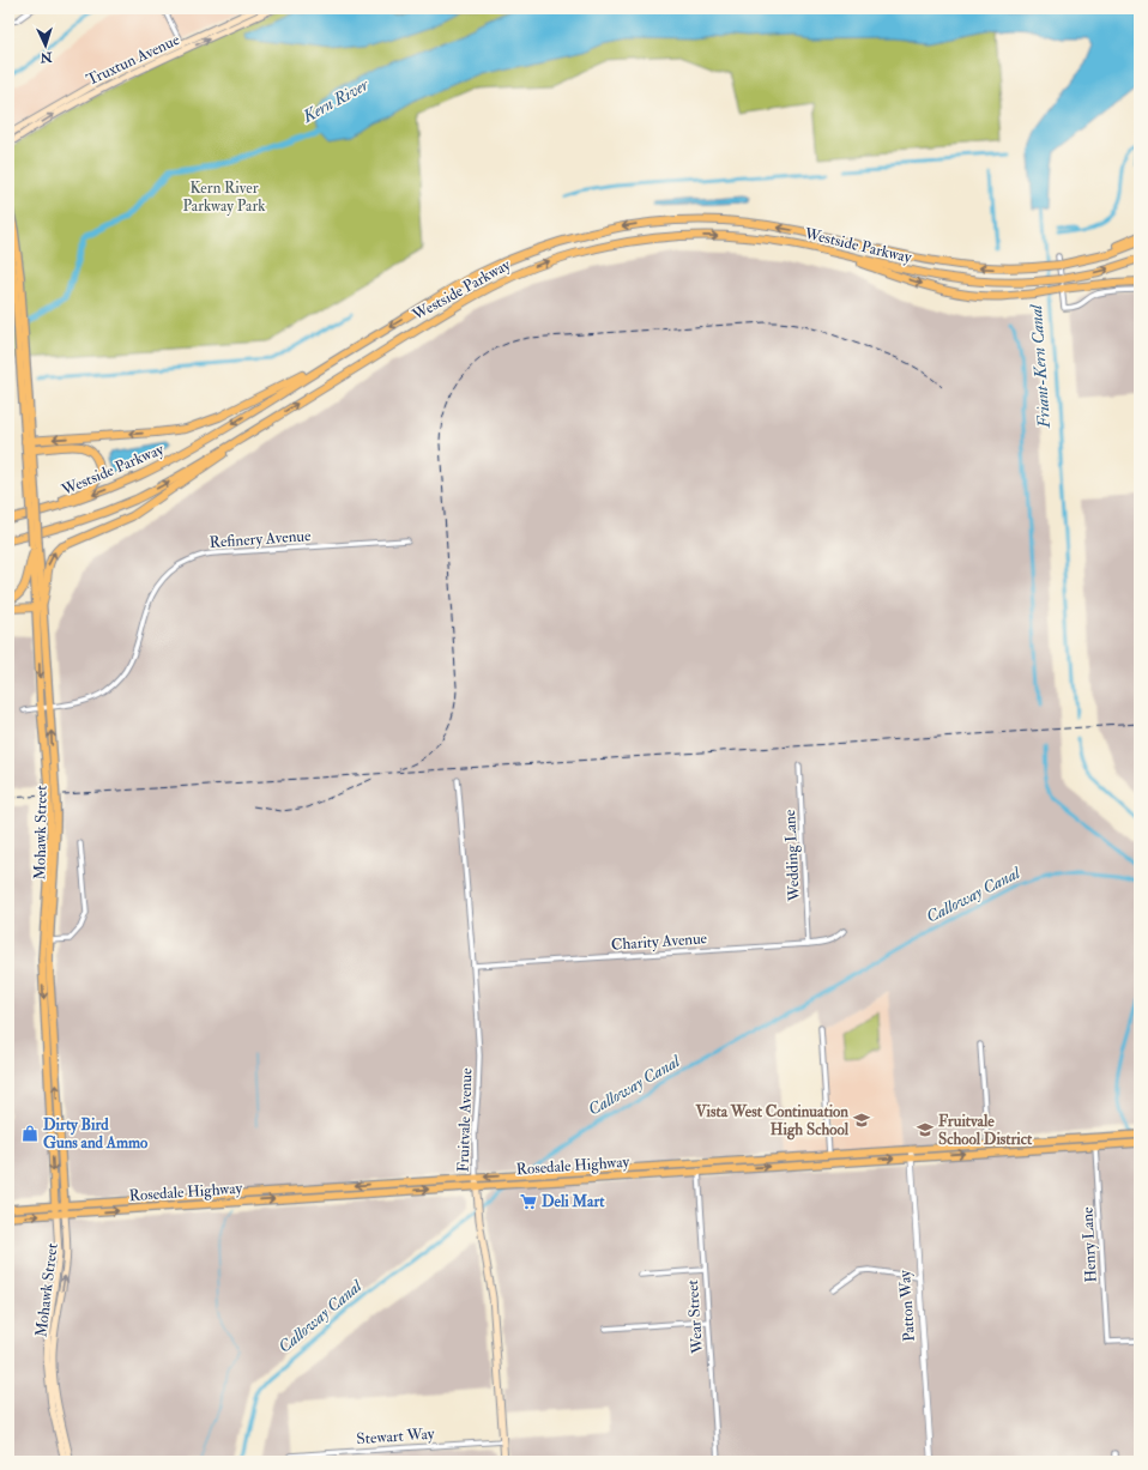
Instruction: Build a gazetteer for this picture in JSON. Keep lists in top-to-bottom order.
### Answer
{
  "streets": {
    "highway": ["Westside Parkway"],
    "main road": [
      "Truxtun Avenue",
      "Mohawk Street",
      "Fruitvale Avenue",
      "Rosedale Highway"
    ],
    "street": [
      "Refinery Avenue",
      "Wedding Lane",
      "Charity Avenue",
      "Henry Lane",
      "Patton Way",
      "Wear Street",
      "Stewart Way"
    ]
  },
  "crossings": [
    ["Refinery Avenue", "Mohawk Street"],
    ["Mohawk Street", "Rosedale Highway"],
    ["Wedding Lane", "Charity Avenue"],
    ["Charity Avenue", "Fruitvale Avenue"],
    ["Fruitvale Avenue", "Rosedale Highway"],
    ["Fruitvale Avenue", "Stewart Way"],
    ["Rosedale Highway", "Henry Lane"],
    ["Rosedale Highway", "Patton Way"],
    ["Rosedale Highway", "Wear Street"]
  ],
  "water": ["Kern River", "Friant-Kern Canal", "Calloway Canal"],
  "parks": ["Kern River Parkway Park"],
  "places": {
    "school or university": ["Vista West Continuation High School", "Fruitvale School District"],
    "shop": ["Dirty Bird Guns and Ammo"],
    "supermarket": ["Deli Mart"]
  },
  "north": "bottom"
}
